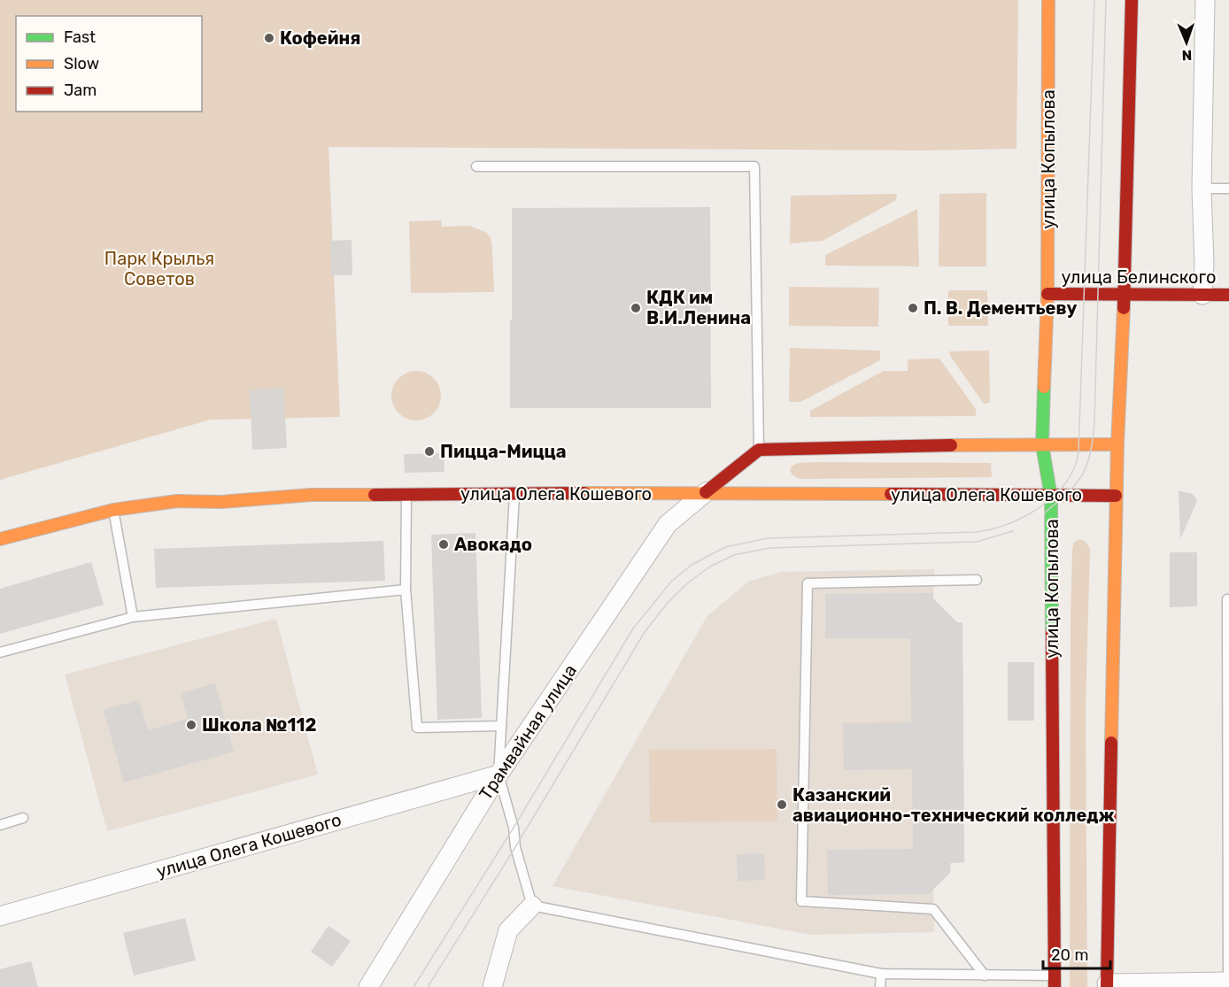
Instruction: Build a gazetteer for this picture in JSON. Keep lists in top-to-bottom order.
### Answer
{
  "streets": {
    "main road": ["улица Копылова", "улица Белинского", "улица Олега Кошевого"],
    "street": ["Трамвайная улица"]
  },
  "crossings": [
    ["улица Копылова", "улица Белинского"],
    ["улица Копылова", "улица Олега Кошевого"],
    ["улица Олега Кошевого", "Трамвайная улица"]
  ],
  "parks": ["Парк Крылья Советов"],
  "places": [
    "Кофейня",
    "КДК им В.И.Ленина",
    "П. В. Дементьеву",
    "Пицца-Мицца",
    "Авокадо",
    "Школа №112",
    "Казанский авиационно-технический колледж"
  ],
  "legend": ["Fast", "Slow", "Jam"],
  "scale_bar": "20 m",
  "north": "bottom"
}
